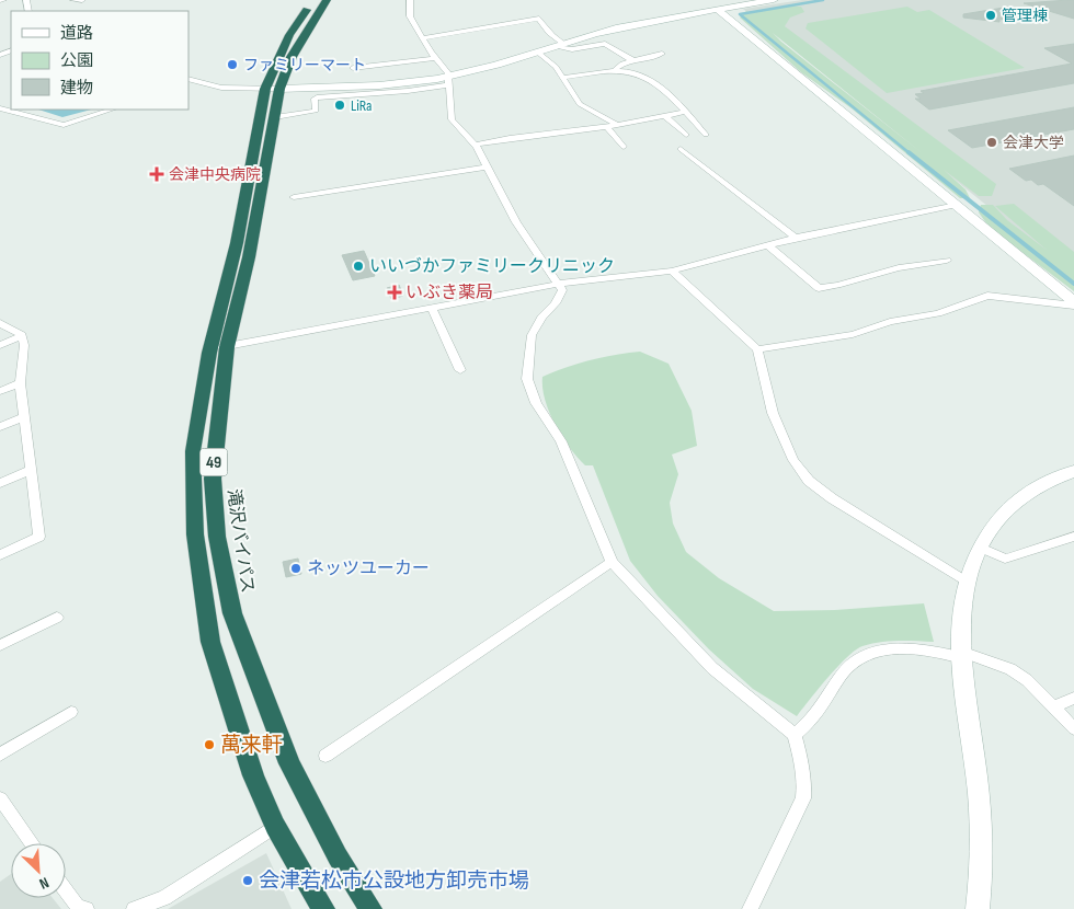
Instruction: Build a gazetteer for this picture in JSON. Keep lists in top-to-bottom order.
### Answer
{
  "streets": {
    "highway": ["49", "滝沢バイパス"]
  },
  "places": {
    "other": [
      "管理棟",
      "ファミリーマート",
      "LiRa",
      "会津大学",
      "いいづかファミリークリニック",
      "ネッツユーカー",
      "萬来軒",
      "会津若松市公設地方卸売市場"
    ],
    "health": ["会津中央病院", "いぶき薬局"]
  },
  "legend": ["道路", "公園", "建物"],
  "north": "bottom right"
}
